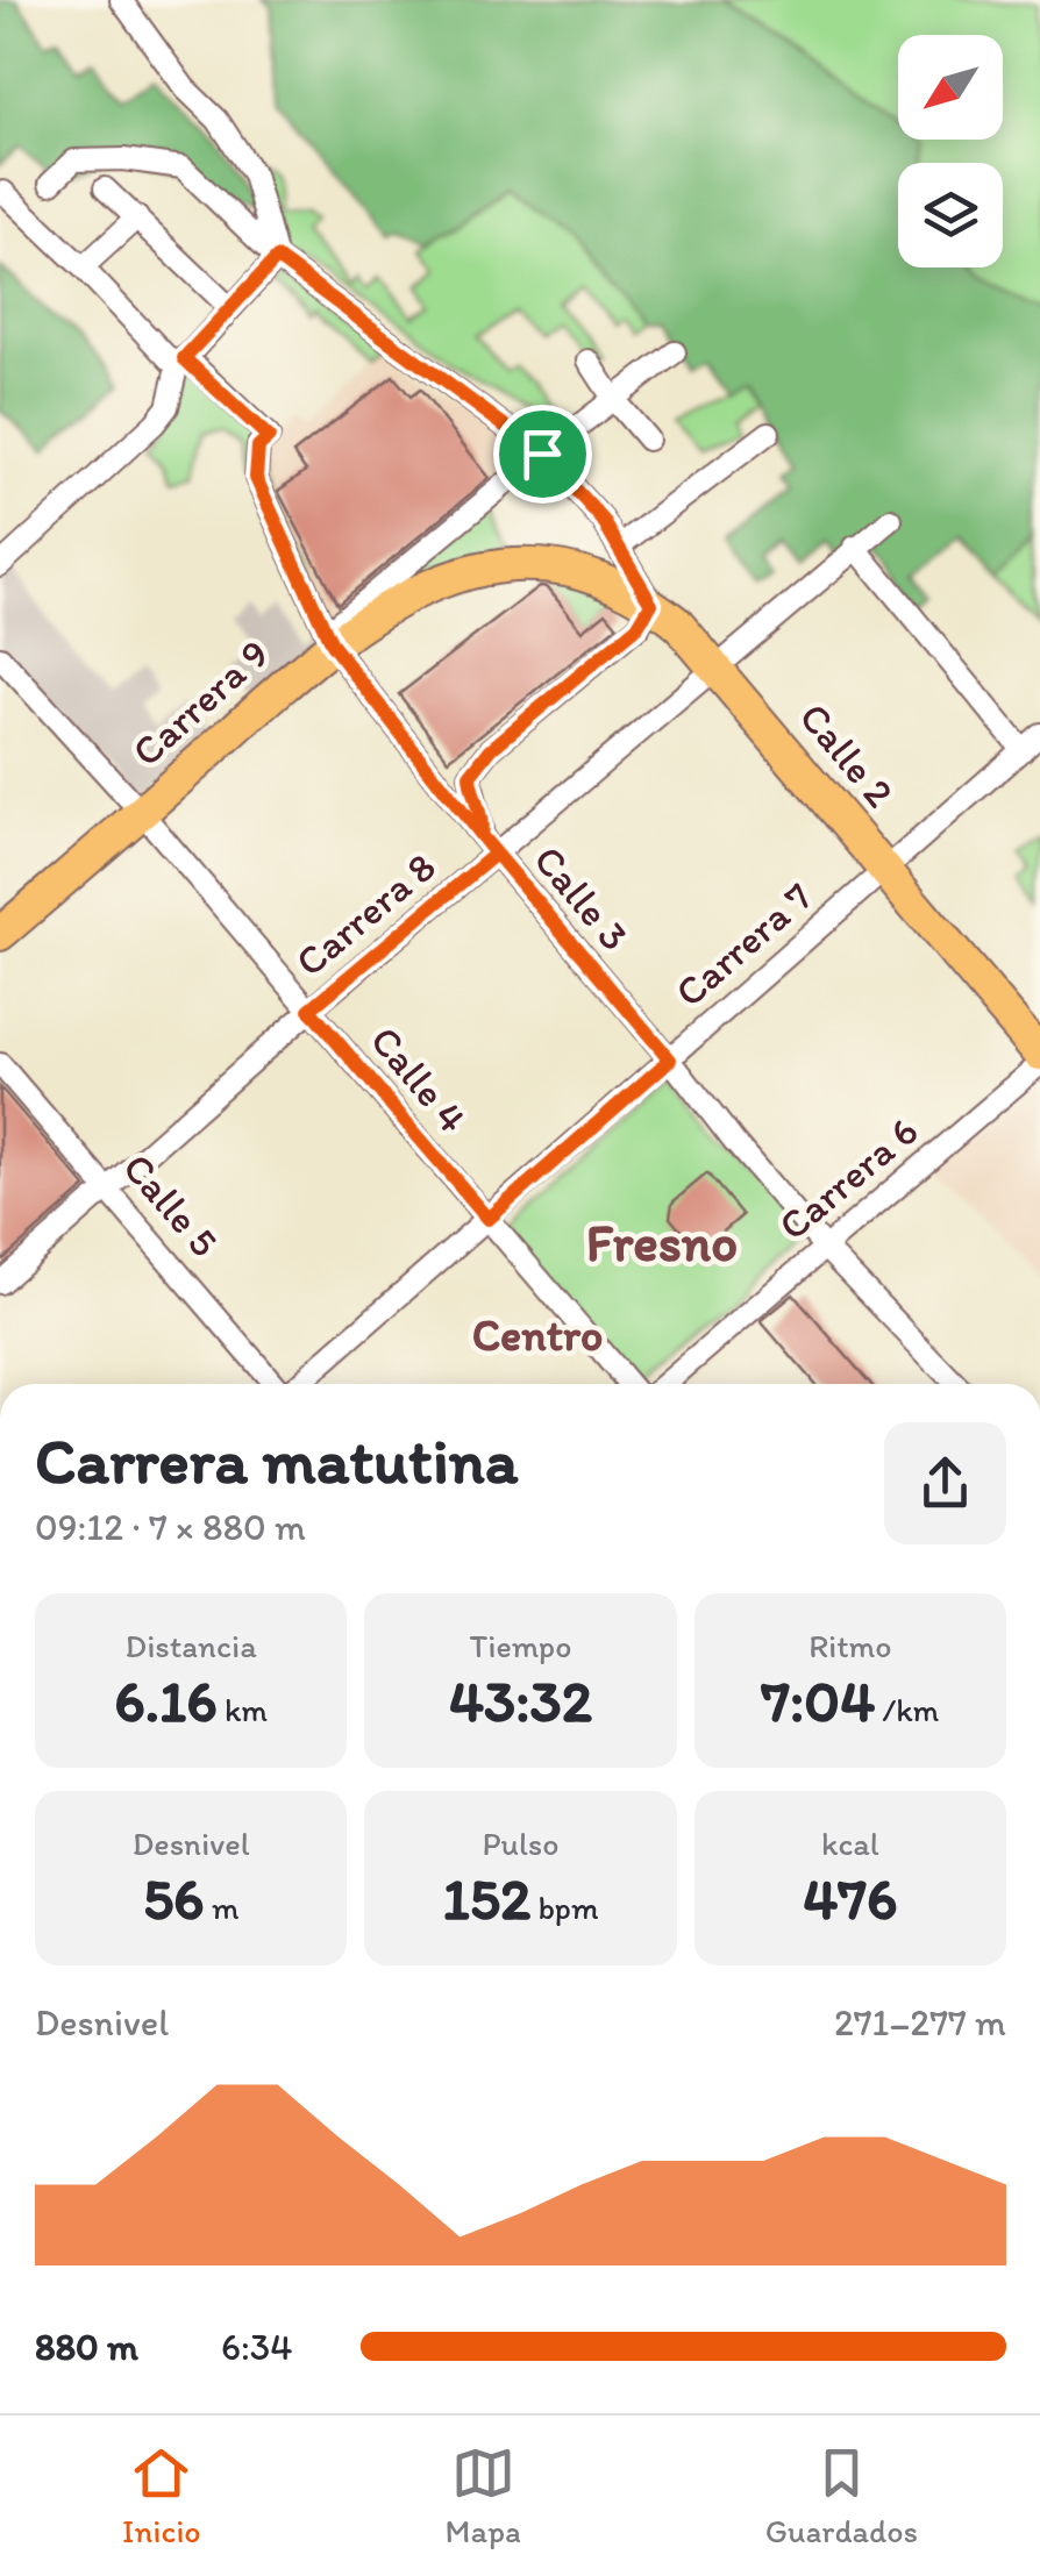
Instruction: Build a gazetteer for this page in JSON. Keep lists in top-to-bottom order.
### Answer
{
  "streets": {
    "highway": ["Carrera 9", "Calle 2"],
    "street": [
      "Calle 3",
      "Carrera 8",
      "Carrera 7",
      "Calle 4",
      "Carrera 6",
      "Calle 5"
    ]
  },
  "crossings": [
    ["Carrera 9", "Calle 2"],
    ["Carrera 9", "Calle 3"],
    ["Carrera 9", "Calle 4"],
    ["Calle 2", "Carrera 8"],
    ["Calle 2", "Carrera 7"],
    ["Calle 3", "Carrera 8"],
    ["Calle 3", "Carrera 7"],
    ["Calle 3", "Carrera 6"],
    ["Carrera 8", "Calle 4"],
    ["Carrera 8", "Calle 5"],
    ["Carrera 7", "Calle 4"]
  ],
  "districts": ["Fresno", "Centro"],
  "north": "bottom left",
  "page": {
    "heading": ["Carrera matutina", "09:12 · 7 × 880 m"],
    "stats": [
      ["Distancia", "6.16 km"],
      ["Tiempo", "43:32"],
      ["Ritmo", "7:04 /km"],
      ["Desnivel", "56 m"],
      ["Pulso", "152 bpm"],
      ["kcal", "476"]
    ],
    "chart": ["Desnivel", "271–277 m"],
    "list": [
      {
        "name": "880 m",
        "note": "6:34"
      }
    ],
    "tabs": ["Inicio", "Mapa", "Guardados"]
  }
}
